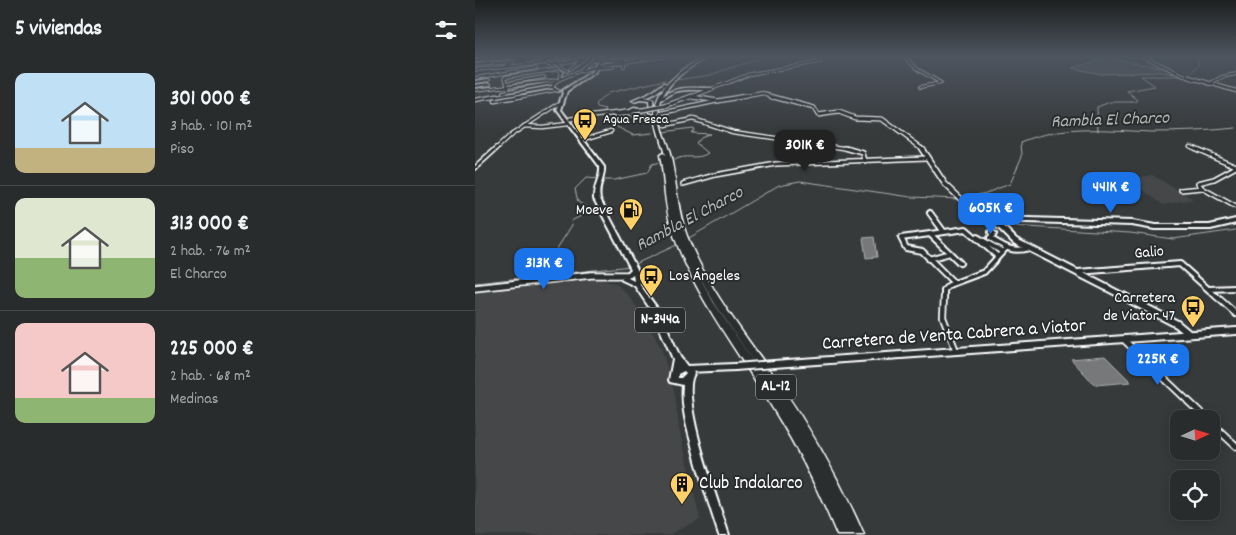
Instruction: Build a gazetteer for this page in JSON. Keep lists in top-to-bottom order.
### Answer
{
  "streets": {
    "highway": ["AL-12"],
    "main road": ["N-344a"],
    "street": ["Galio", "Carretera de Venta Cabrera a Viator"]
  },
  "crossings": [
    ["N-344a", "Carretera de Venta Cabrera a Viator"]
  ],
  "water": ["Rambla El Charco"],
  "places": {
    "bus stop": ["Agua Fresca", "Los Ángeles", "Carretera de Viator 47"],
    "fuel station": ["Moeve"],
    "building": ["Club Indalarco"]
  },
  "north": "right",
  "page": {
    "heading": "5 viviendas",
    "list": [
      {
        "name": "301 000 €",
        "note": "3 hab. · 101 m² · Piso"
      },
      {
        "name": "313 000 €",
        "note": "2 hab. · 76 m² · El Charco"
      },
      {
        "name": "225 000 €",
        "note": "2 hab. · 68 m² · Medinas"
      }
    ],
    "price": [
      "301K €",
      "441K €",
      "605K €",
      "313K €",
      "225K €"
    ]
  }
}
